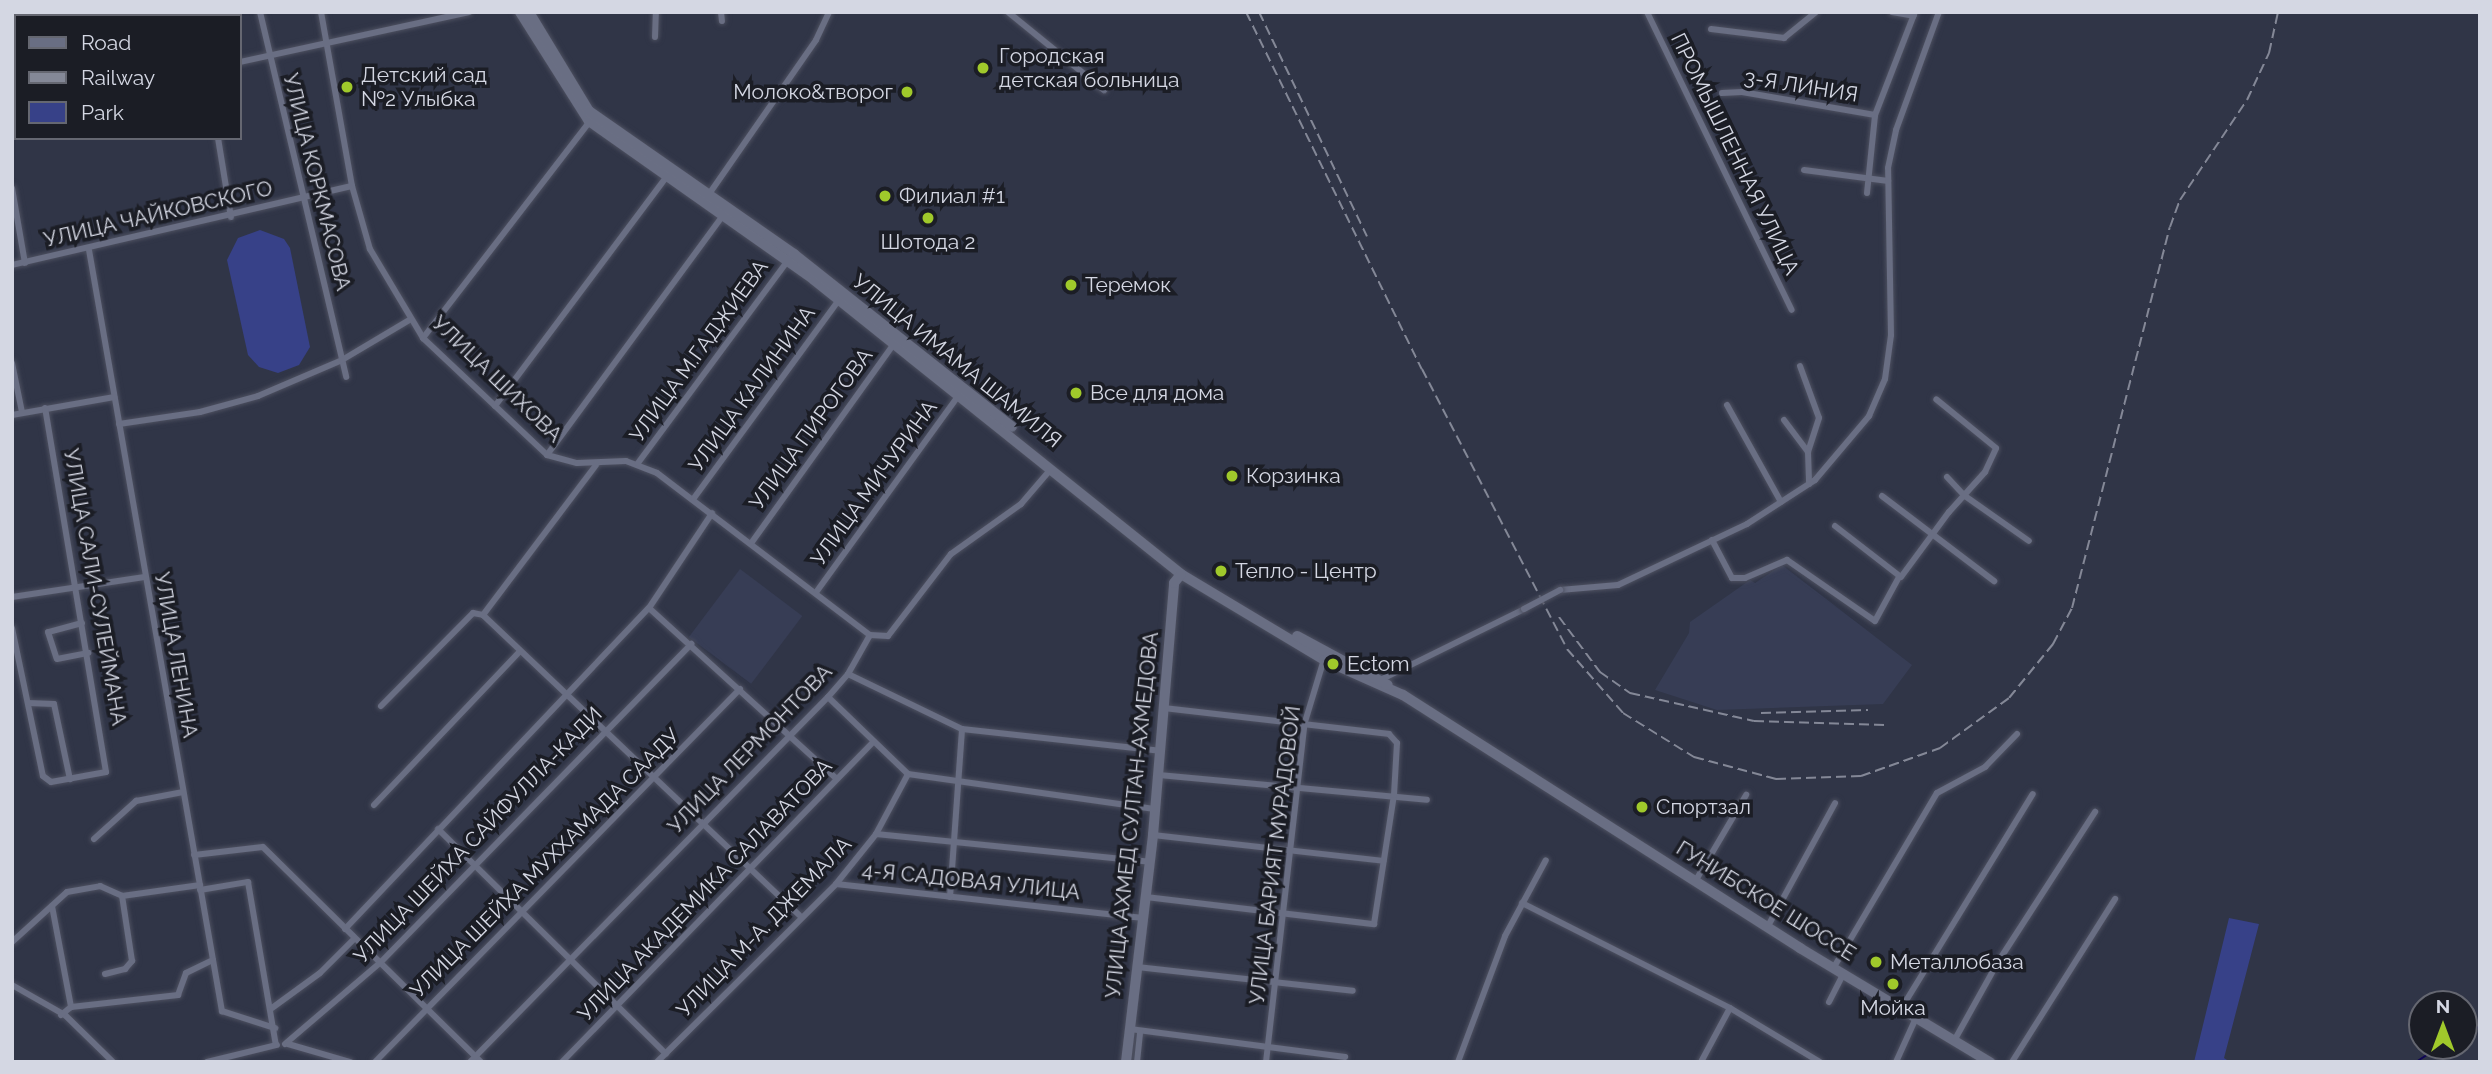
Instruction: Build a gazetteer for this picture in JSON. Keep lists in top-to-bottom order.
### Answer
{
  "streets": {
    "main road": ["УЛИЦА ИМАМА ШАМИЛЯ", "УЛИЦА АХМЕД СУЛТАН-АХМЕДОВА", "ГУНИБСКОЕ ШОССЕ"],
    "street": [
      "3-Я ЛИНИЯ",
      "ПРОМЫШЛЕННАЯ УЛИЦА",
      "УЛИЦА КОРКМАСОВА",
      "УЛИЦА ЧАЙКОВСКОГО",
      "УЛИЦА М.ГАДЖИЕВА",
      "УЛИЦА ШИХОВА",
      "УЛИЦА КАЛИНИНА",
      "УЛИЦА ПИРОГОВА",
      "УЛИЦА МИЧУРИНА",
      "УЛИЦА САЛИ-СУЛЕЙМАНА",
      "УЛИЦА ЛЕНИНА",
      "УЛИЦА ЛЕРМОНТОВА",
      "УЛИЦА ШЕЙХА САЙФУЛЛА-КАДИ",
      "УЛИЦА БАРИЯТ МУРАДОВОЙ",
      "УЛИЦА ШЕЙХА МУХХАМАДА СААДУ",
      "4-Я САДОВАЯ УЛИЦА",
      "УЛИЦА АКАДЕМИКА САЛАВАТОВА",
      "УЛИЦА М-А. ДЖЕМАЛА"
    ]
  },
  "crossings": [
    ["УЛИЦА КОРКМАСОВА", "УЛИЦА ЧАЙКОВСКОГО"],
    ["УЛИЦА ЧАЙКОВСКОГО", "УЛИЦА ШИХОВА"],
    ["УЛИЦА ЧАЙКОВСКОГО", "УЛИЦА ЛЕНИНА"],
    ["УЛИЦА М.ГАДЖИЕВА", "УЛИЦА ИМАМА ШАМИЛЯ"],
    ["УЛИЦА М.ГАДЖИЕВА", "УЛИЦА ШИХОВА"],
    ["УЛИЦА ИМАМА ШАМИЛЯ", "УЛИЦА КАЛИНИНА"],
    ["УЛИЦА ИМАМА ШАМИЛЯ", "УЛИЦА ПИРОГОВА"],
    ["УЛИЦА ИМАМА ШАМИЛЯ", "УЛИЦА МИЧУРИНА"],
    ["УЛИЦА ИМАМА ШАМИЛЯ", "УЛИЦА АХМЕД СУЛТАН-АХМЕДОВА"],
    ["УЛИЦА ИМАМА ШАМИЛЯ", "УЛИЦА БАРИЯТ МУРАДОВОЙ"],
    ["УЛИЦА ИМАМА ШАМИЛЯ", "ГУНИБСКОЕ ШОССЕ"],
    ["УЛИЦА АХМЕД СУЛТАН-АХМЕДОВА", "4-Я САДОВАЯ УЛИЦА"],
    ["4-Я САДОВАЯ УЛИЦА", "УЛИЦА М-А. ДЖЕМАЛА"]
  ],
  "places": [
    "Городская детская больница",
    "Детский сад №2 Улыбка",
    "Молоко&творог",
    "Филиал #1",
    "Шотода 2",
    "Теремок",
    "Все для дома",
    "Корзинка",
    "Тепло - Центр",
    "Ectom",
    "Спортзал",
    "Металлобаза",
    "Мойка"
  ],
  "legend": ["Road", "Railway", "Park"],
  "north": "top"
}
